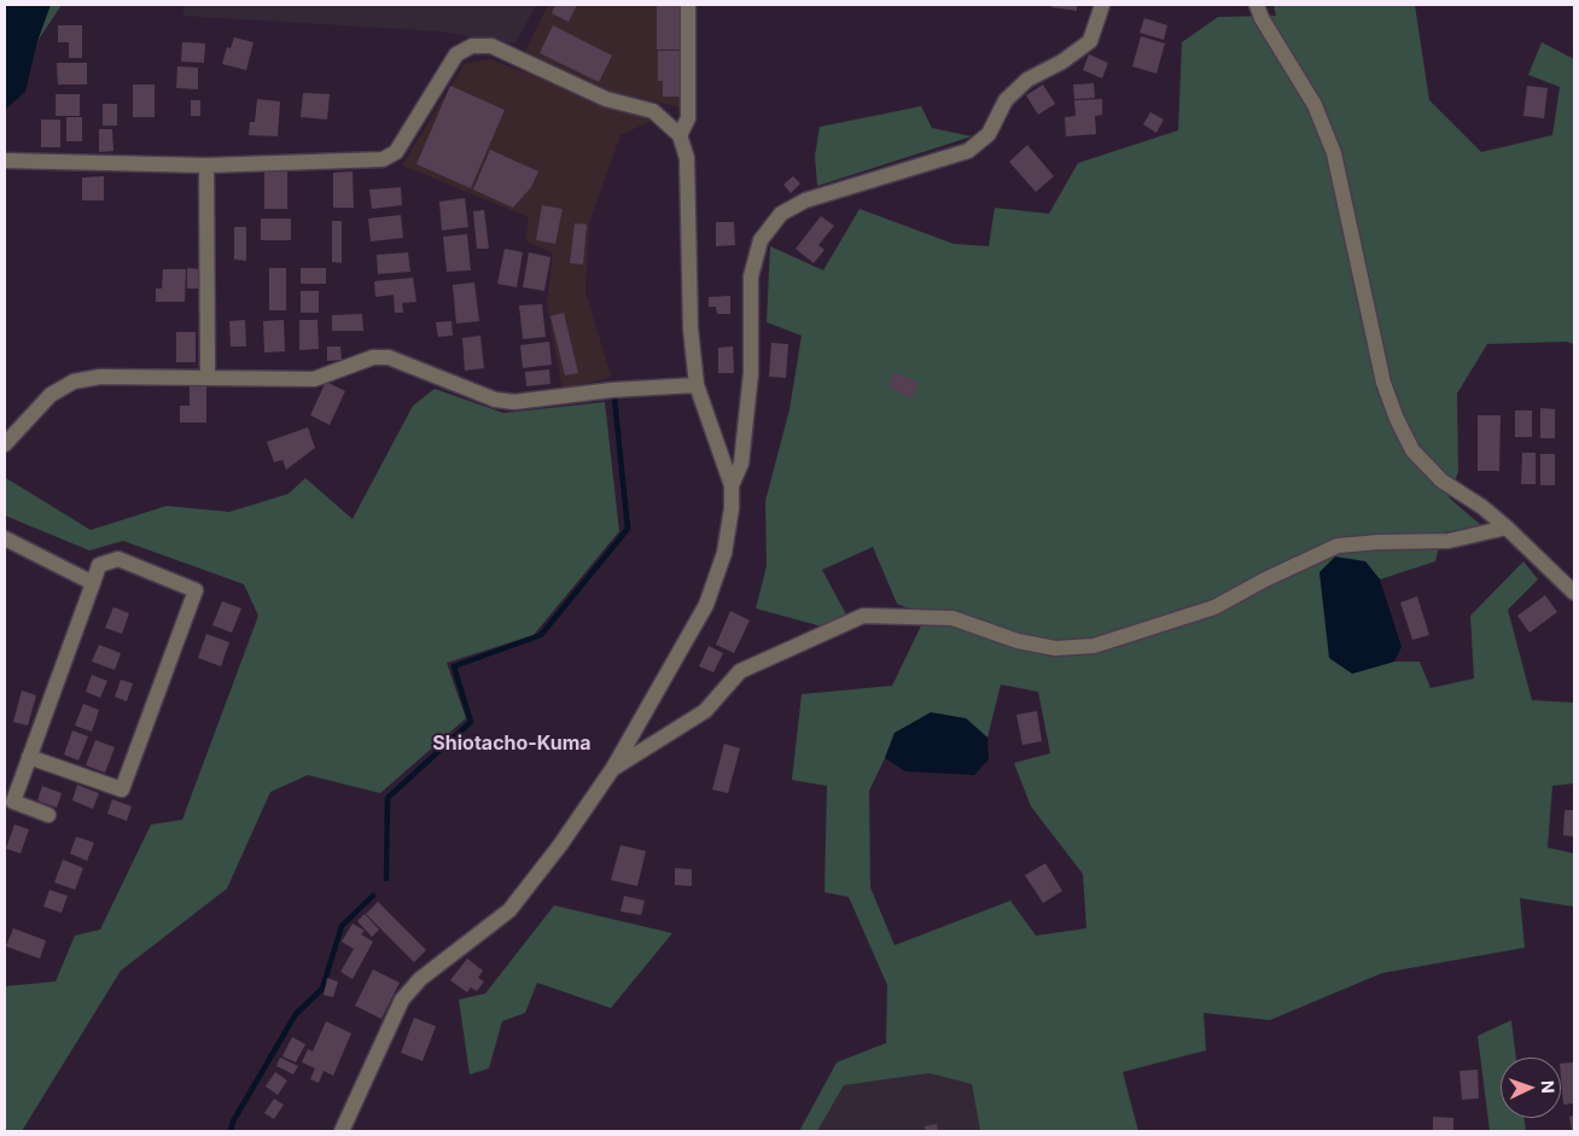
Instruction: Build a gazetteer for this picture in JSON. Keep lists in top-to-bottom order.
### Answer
{
  "districts": ["Shiotacho-Kuma"],
  "north": "right"
}
